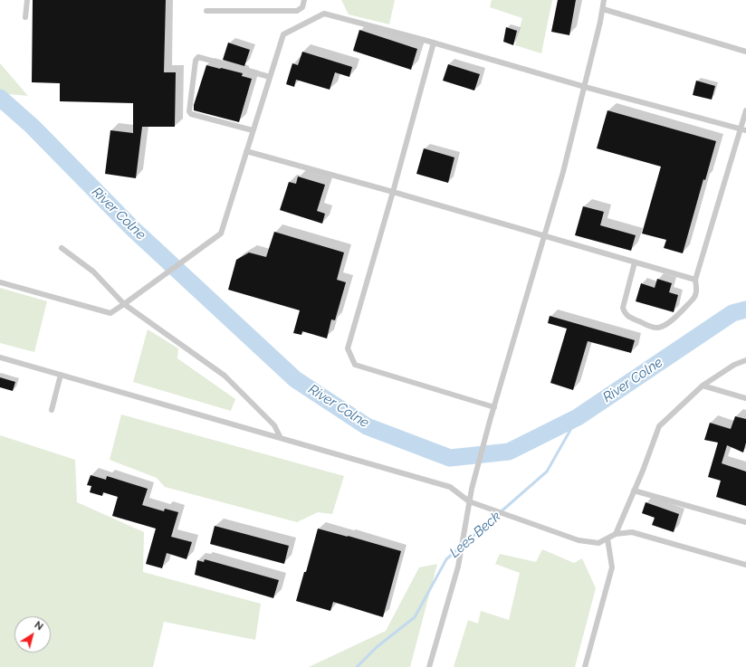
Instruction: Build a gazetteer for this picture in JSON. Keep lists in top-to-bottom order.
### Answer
{
  "water": ["River Colne", "Lees Beck"],
  "north": "top right"
}
